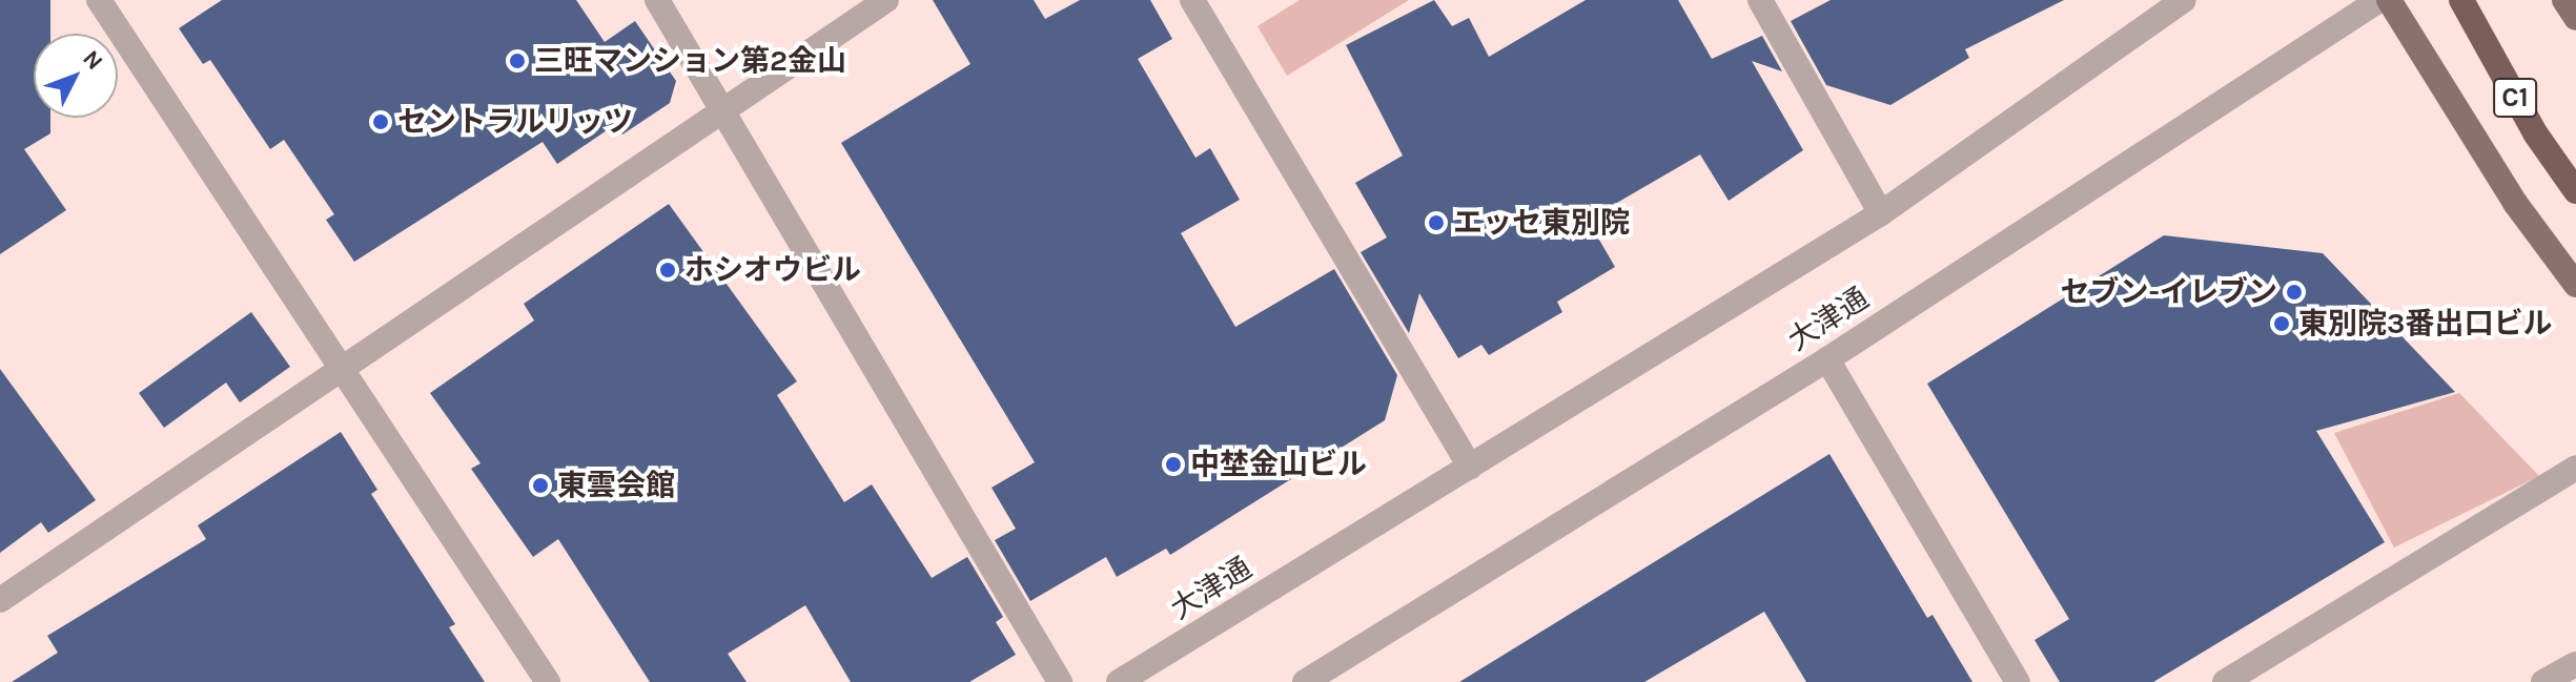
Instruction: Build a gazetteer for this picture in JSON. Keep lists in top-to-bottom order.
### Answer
{
  "streets": {
    "highway": ["C1"],
    "street": ["大津通"]
  },
  "places": [
    "三旺マンション第2金山",
    "セントラルリッツ",
    "エッセ東別院",
    "ホシオウビル",
    "セブン-イレブン",
    "東別院3番出口ビル",
    "中埜金山ビル",
    "東雲会館"
  ],
  "north": "top right"
}
